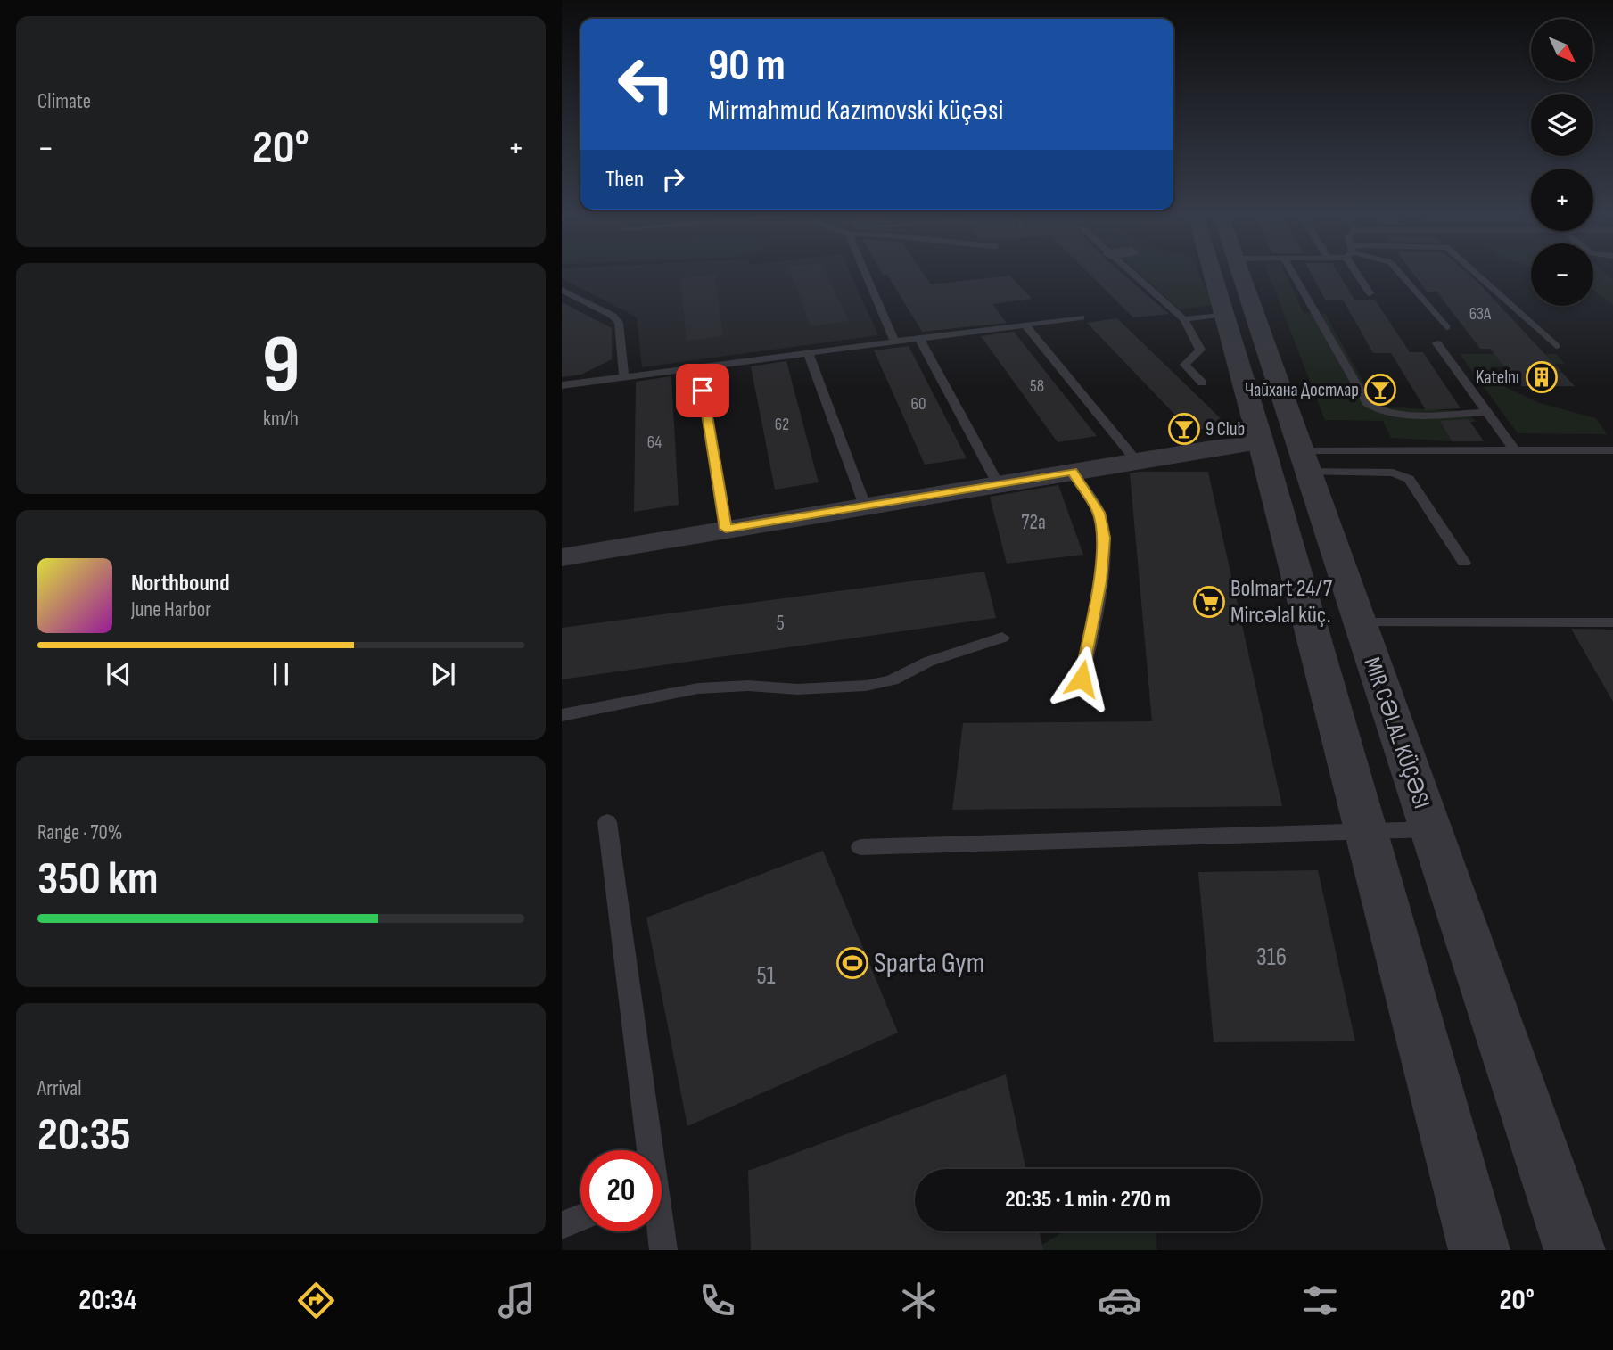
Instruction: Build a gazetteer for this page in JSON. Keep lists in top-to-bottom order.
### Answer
{
  "streets": {
    "street": ["MIR CƏLAL KÜÇƏSI"]
  },
  "places": {
    "building": ["Katelnı"],
    "bar": ["Чайхана Достлар", "9 Club"],
    "supermarket": ["Bolmart 24/7 Mircәlal küç."],
    "sports": ["Sparta Gym"]
  },
  "house_numbers": [
    "63A",
    "58",
    "60",
    "62",
    "64",
    "72a",
    "5",
    "316",
    "51"
  ],
  "north": "bottom right",
  "page": {
    "tile": [
      "Climate",
      ["9", "km/h"],
      ["Range · 70%", "350 km"],
      ["Arrival", "20:35"]
    ],
    "map_buttons": ["+", "−"],
    "turn": ["90 m", "Mirmahmud Kazımovski küçəsi"],
    "heat": ["−", "20°", "+"],
    "then": "Then",
    "song": ["Northbound", "June Harbor"],
    "limit": "20",
    "trip": "20:35 · 1 min · 270 m",
    "tabs": ["20:34", "20°"]
  }
}
